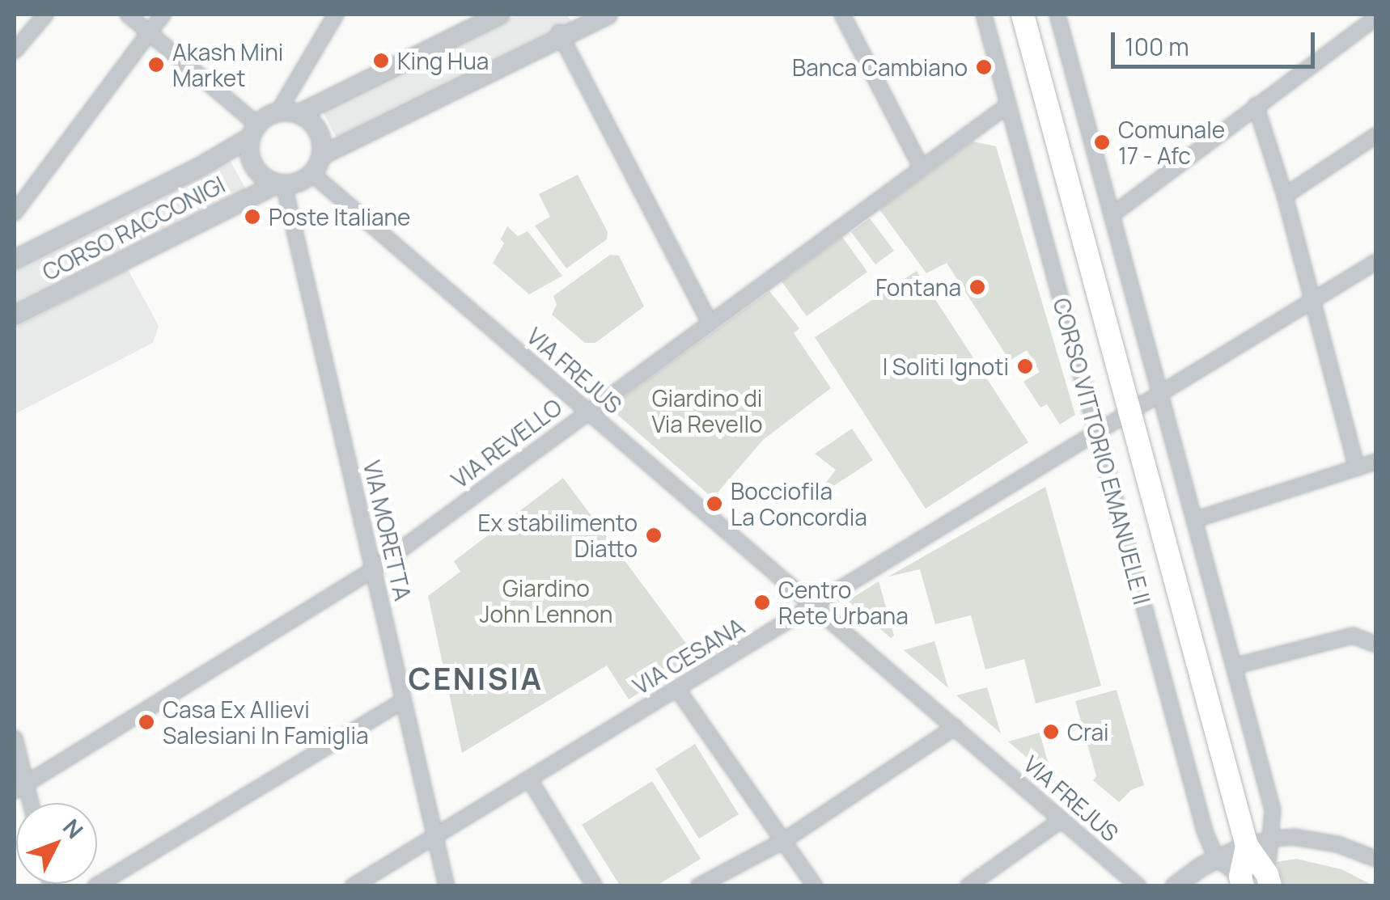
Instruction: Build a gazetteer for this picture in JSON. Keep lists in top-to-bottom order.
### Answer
{
  "streets": {
    "main road": ["CORSO VITTORIO EMANUELE II"],
    "street": [
      "CORSO RACCONIGI",
      "VIA FREJUS",
      "VIA REVELLO",
      "VIA MORETTA",
      "VIA CESANA"
    ]
  },
  "crossings": [
    ["CORSO RACCONIGI", "VIA FREJUS"],
    ["CORSO RACCONIGI", "VIA MORETTA"],
    ["VIA FREJUS", "VIA REVELLO"],
    ["VIA FREJUS", "VIA MORETTA"],
    ["VIA FREJUS", "VIA CESANA"],
    ["VIA REVELLO", "CORSO VITTORIO EMANUELE II"],
    ["VIA REVELLO", "VIA MORETTA"],
    ["CORSO VITTORIO EMANUELE II", "VIA CESANA"],
    ["VIA MORETTA", "VIA CESANA"]
  ],
  "districts": ["CENISIA"],
  "parks": ["Giardino di Via Revello", "Giardino John Lennon"],
  "places": [
    "King Hua",
    "Akash Mini Market",
    "Banca Cambiano",
    "Comunale 17 - Afc",
    "Poste Italiane",
    "Fontana",
    "I Soliti Ignoti",
    "Bocciofila La Concordia",
    "Ex stabilimento Diatto",
    "Centro Rete Urbana",
    "Casa Ex Allievi Salesiani In Famiglia",
    "Crai"
  ],
  "scale_bar": "100 m",
  "north": "top right"
}
